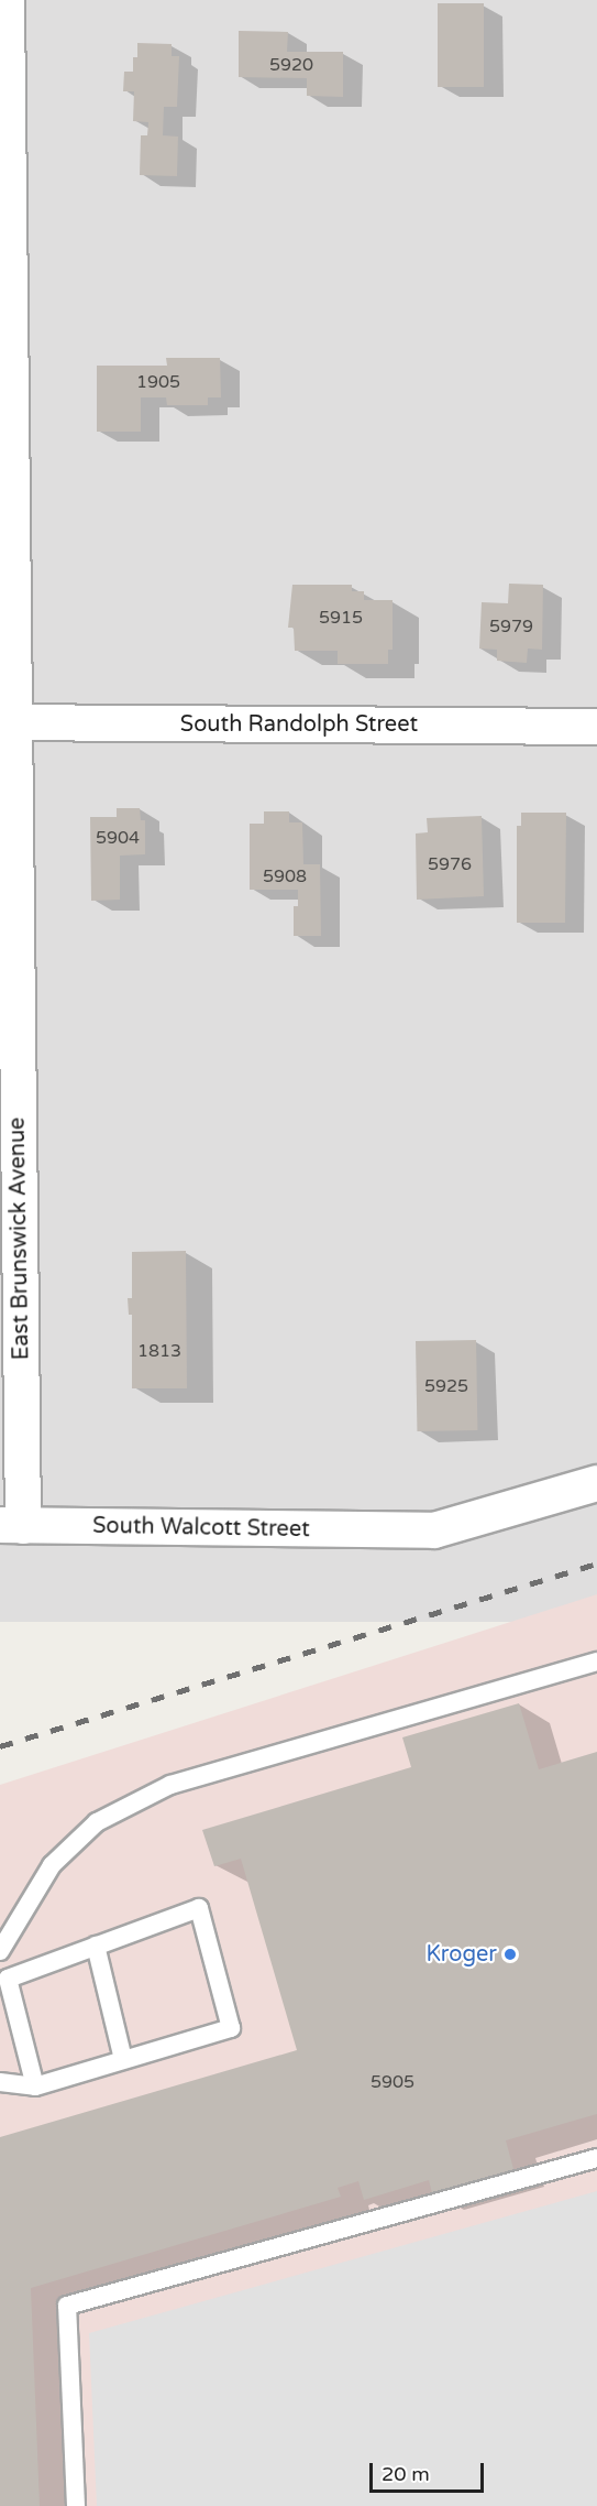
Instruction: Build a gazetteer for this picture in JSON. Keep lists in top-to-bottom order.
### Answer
{
  "streets": {
    "street": ["South Randolph Street", "East Brunswick Avenue", "South Walcott Street"]
  },
  "crossings": [
    ["South Randolph Street", "East Brunswick Avenue"],
    ["East Brunswick Avenue", "South Walcott Street"]
  ],
  "places": ["Kroger"],
  "house_numbers": [
    "5920",
    "1905",
    "5915",
    "5979",
    "5904",
    "5976",
    "5908",
    "1813",
    "5925",
    "5905"
  ],
  "scale_bar": "20 m"
}
